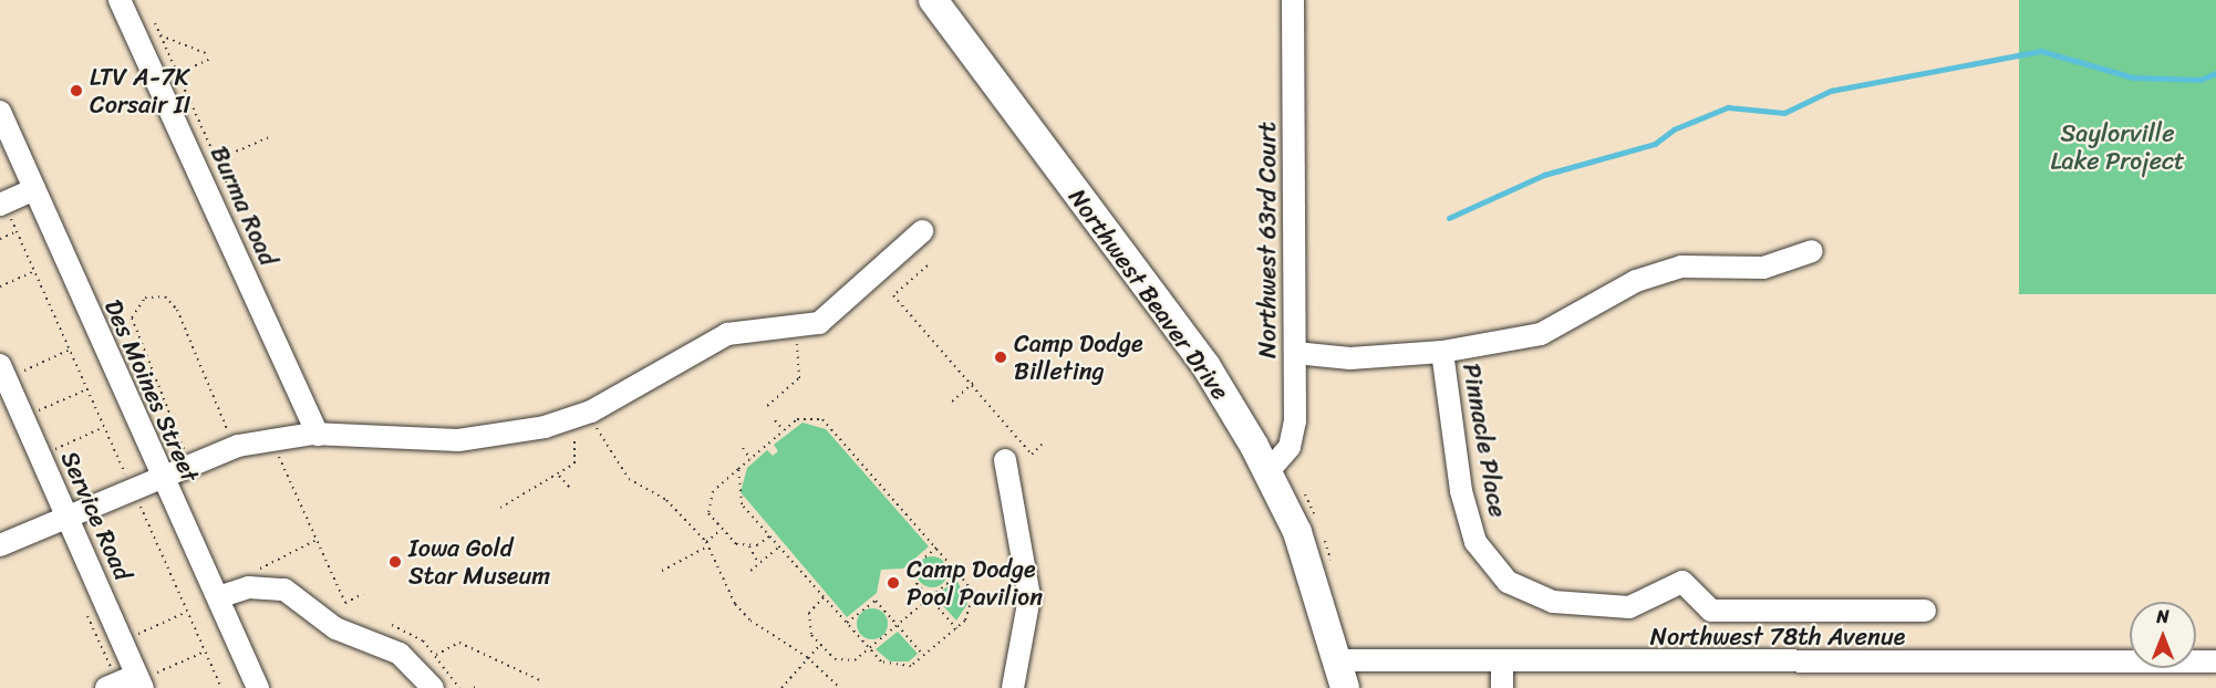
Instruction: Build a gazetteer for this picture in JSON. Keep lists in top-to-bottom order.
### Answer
{
  "streets": {
    "main road": ["Northwest Beaver Drive"],
    "street": [
      "Burma Road",
      "Northwest 63rd Court",
      "Des Moines Street",
      "Pinnacle Place",
      "Service Road",
      "Northwest 78th Avenue"
    ]
  },
  "crossings": [
    ["Northwest 63rd Court", "Northwest Beaver Drive"],
    ["Northwest Beaver Drive", "Northwest 78th Avenue"]
  ],
  "parks": ["Saylorville Lake Project"],
  "places": [
    "LTV A-7K Corsair II",
    "Camp Dodge Billeting",
    "Iowa Gold Star Museum",
    "Camp Dodge Pool Pavilion"
  ],
  "north": "top"
}
